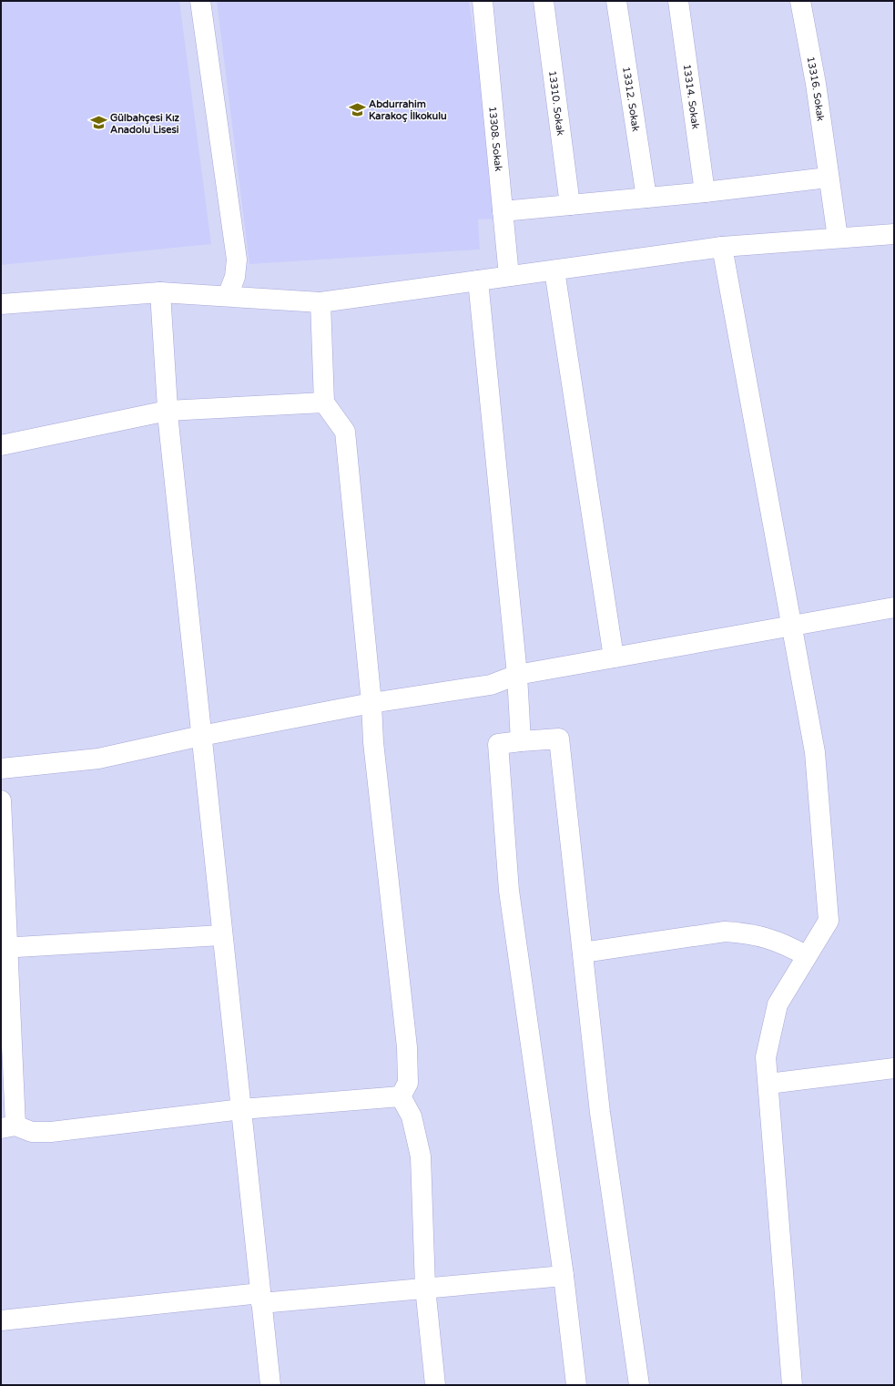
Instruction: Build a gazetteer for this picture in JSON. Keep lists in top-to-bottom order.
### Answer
{
  "streets": {
    "street": [
      "13316. Sokak",
      "13314. Sokak",
      "13312. Sokak",
      "13310. Sokak",
      "13308. Sokak"
    ]
  },
  "places": {
    "school or university": ["Abdurrahim Karakoç İlkokulu", "Gülbahçesi Kız Anadolu Lisesi"]
  }
}
